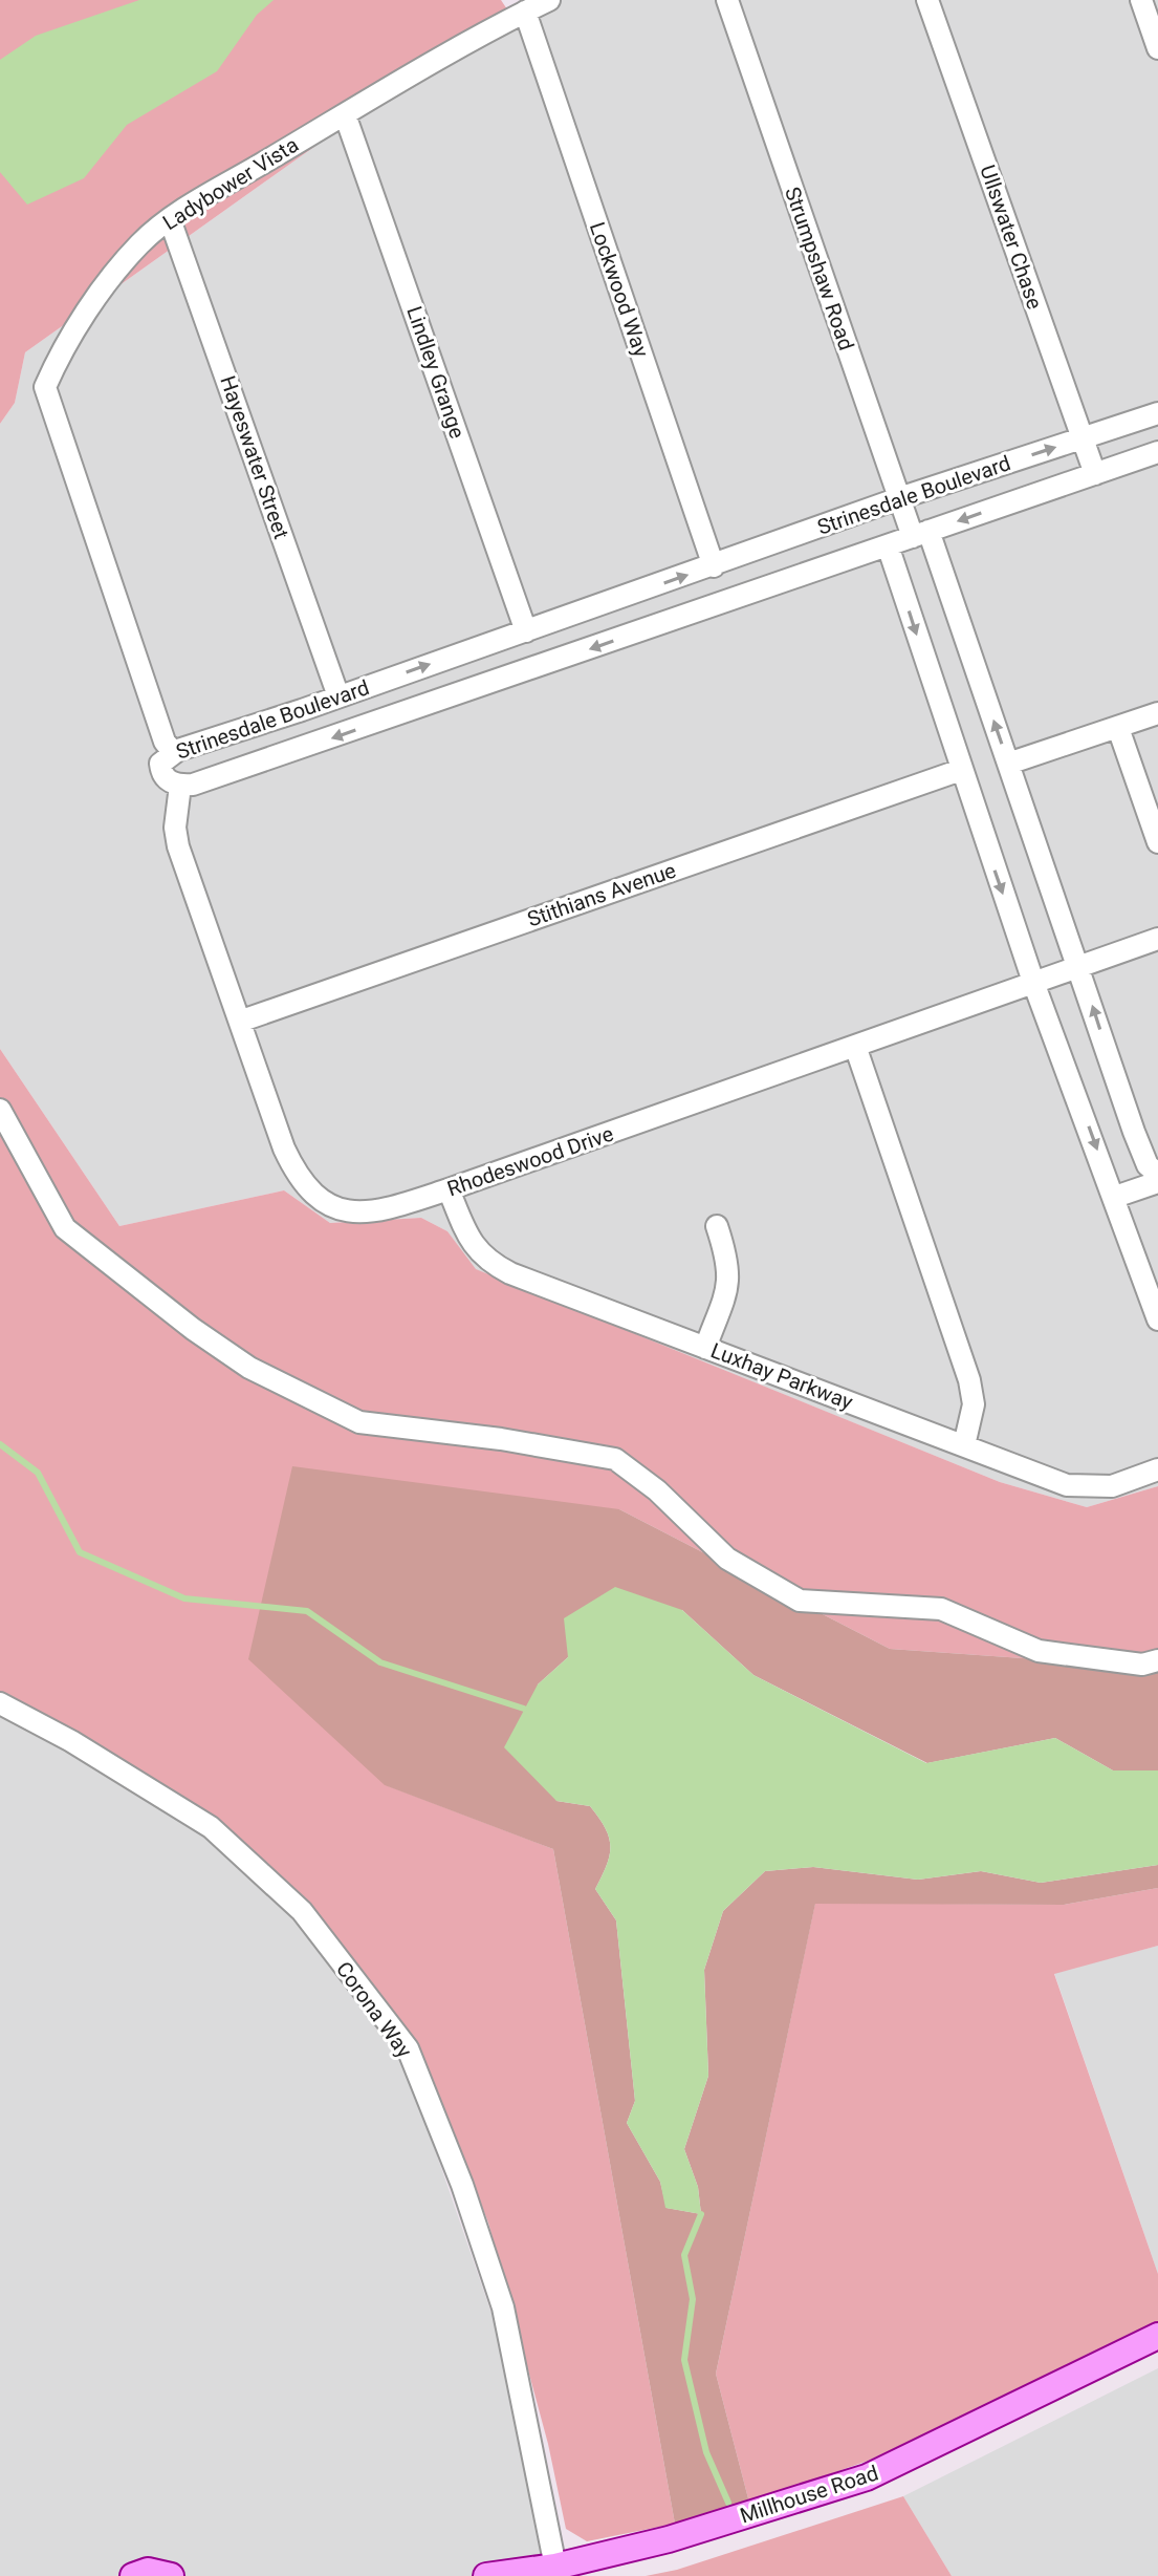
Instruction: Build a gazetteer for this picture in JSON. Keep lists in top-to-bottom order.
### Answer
{
  "streets": {
    "main road": ["Millhouse Road"],
    "street": [
      "Ladybower Vista",
      "Ullswater Chase",
      "Strumpshaw Road",
      "Lockwood Way",
      "Lindley Grange",
      "Hayeswater Street",
      "Strinesdale Boulevard",
      "Stithians Avenue",
      "Rhodeswood Drive",
      "Luxhay Parkway",
      "Corona Way"
    ]
  },
  "crossings": [
    ["Ladybower Vista", "Lockwood Way"],
    ["Ladybower Vista", "Lindley Grange"],
    ["Ladybower Vista", "Hayeswater Street"],
    ["Ladybower Vista", "Strinesdale Boulevard"],
    ["Ullswater Chase", "Strinesdale Boulevard"],
    ["Strumpshaw Road", "Strinesdale Boulevard"],
    ["Strumpshaw Road", "Rhodeswood Drive"],
    ["Lockwood Way", "Strinesdale Boulevard"],
    ["Lindley Grange", "Strinesdale Boulevard"],
    ["Hayeswater Street", "Strinesdale Boulevard"],
    ["Strinesdale Boulevard", "Rhodeswood Drive"],
    ["Stithians Avenue", "Rhodeswood Drive"],
    ["Rhodeswood Drive", "Luxhay Parkway"],
    ["Corona Way", "Millhouse Road"]
  ]
}
